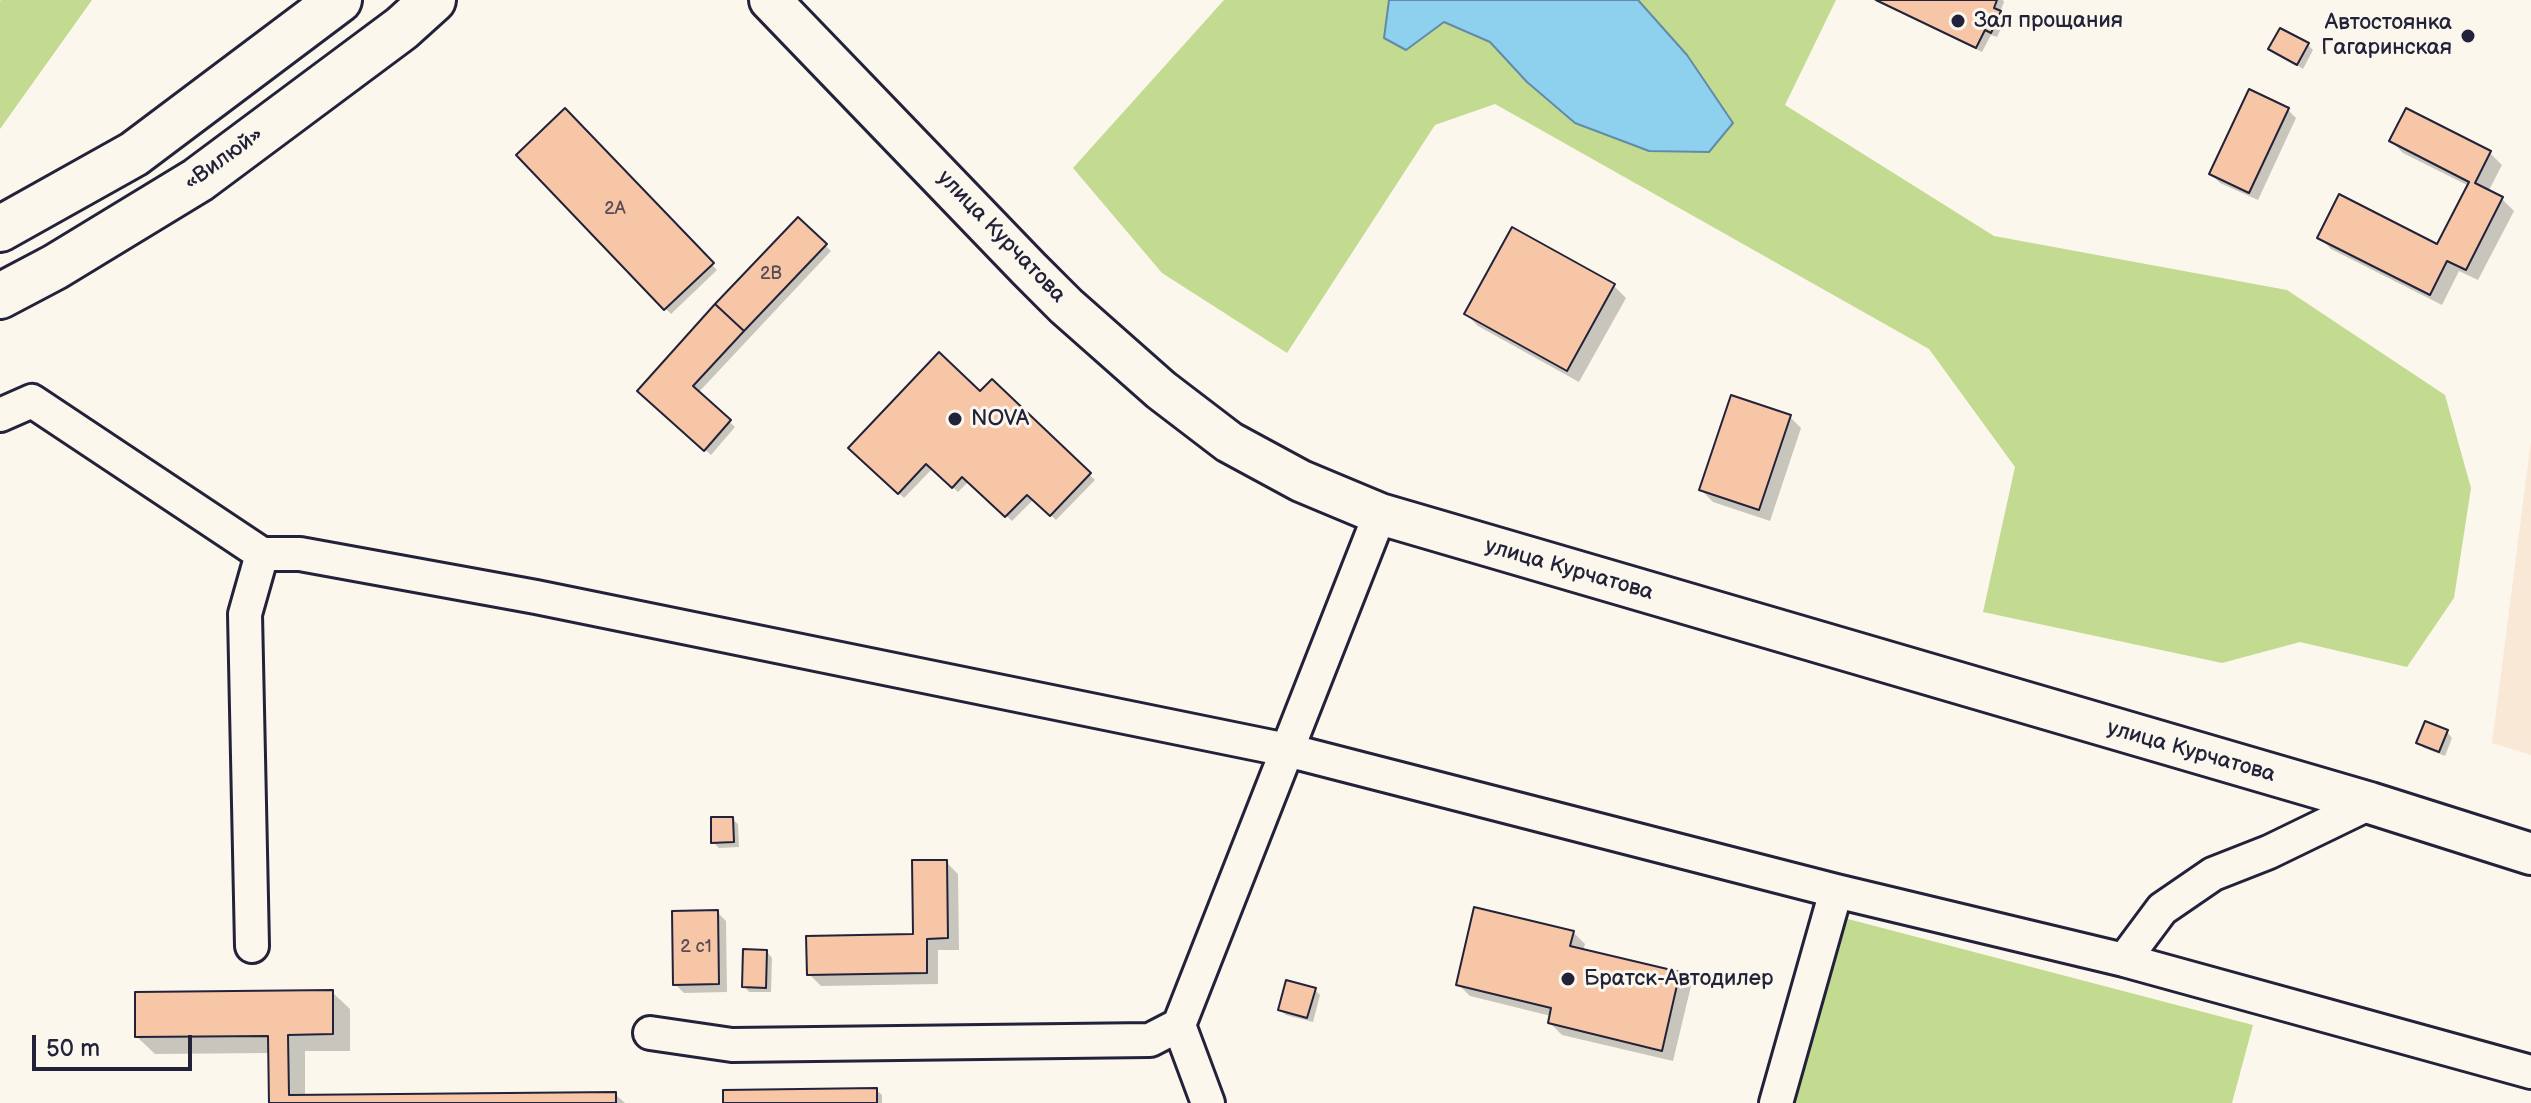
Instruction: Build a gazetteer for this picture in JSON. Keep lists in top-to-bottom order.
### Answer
{
  "streets": {
    "highway": ["«Вилюй»"],
    "main road": ["улица Курчатова"]
  },
  "places": [
    "Зал прощания",
    "Автостоянка Гагаринская",
    "NOVA",
    "Братск-Автодилер"
  ],
  "house_numbers": ["2А", "2В", "2 с1"],
  "scale_bar": "50 m"
}
